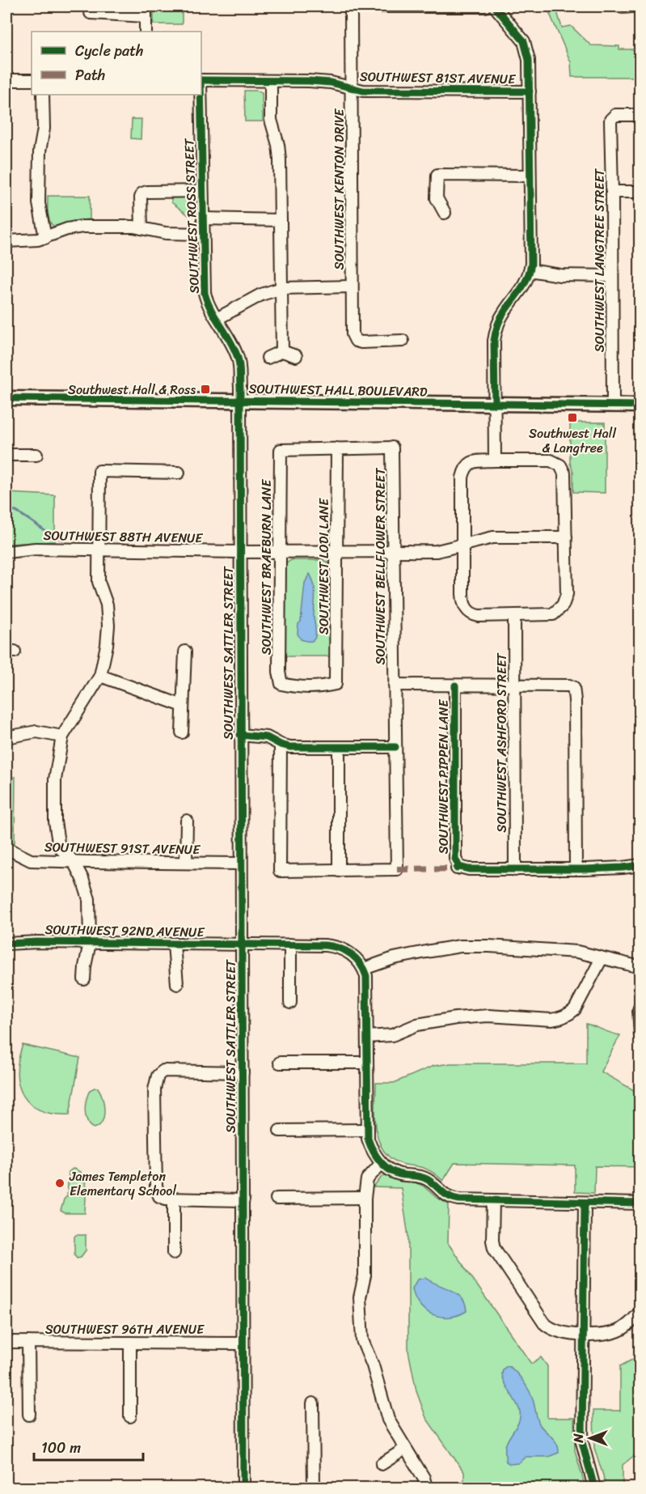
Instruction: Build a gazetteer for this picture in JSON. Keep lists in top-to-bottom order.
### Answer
{
  "streets": {
    "main road": ["SOUTHWEST HALL BOULEVARD"],
    "street": [
      "SOUTHWEST 81ST AVENUE",
      "SOUTHWEST KENTON DRIVE",
      "SOUTHWEST ROSS STREET",
      "SOUTHWEST LANGTREE STREET",
      "SOUTHWEST 88TH AVENUE",
      "SOUTHWEST LODI LANE",
      "SOUTHWEST BELLFLOWER STREET",
      "SOUTHWEST BRAEBURN LANE",
      "SOUTHWEST SATTLER STREET",
      "SOUTHWEST ASHFORD STREET",
      "SOUTHWEST PIPPEN LANE",
      "SOUTHWEST 91ST AVENUE",
      "SOUTHWEST 92ND AVENUE",
      "SOUTHWEST 96TH AVENUE"
    ]
  },
  "crossings": [
    ["SOUTHWEST 81ST AVENUE", "SOUTHWEST KENTON DRIVE"],
    ["SOUTHWEST ROSS STREET", "SOUTHWEST HALL BOULEVARD"],
    ["SOUTHWEST ROSS STREET", "SOUTHWEST SATTLER STREET"],
    ["SOUTHWEST LANGTREE STREET", "SOUTHWEST HALL BOULEVARD"],
    ["SOUTHWEST HALL BOULEVARD", "SOUTHWEST SATTLER STREET"],
    ["SOUTHWEST 88TH AVENUE", "SOUTHWEST LODI LANE"],
    ["SOUTHWEST 88TH AVENUE", "SOUTHWEST BELLFLOWER STREET"],
    ["SOUTHWEST 88TH AVENUE", "SOUTHWEST BRAEBURN LANE"],
    ["SOUTHWEST 88TH AVENUE", "SOUTHWEST SATTLER STREET"],
    ["SOUTHWEST LODI LANE", "SOUTHWEST BELLFLOWER STREET"],
    ["SOUTHWEST LODI LANE", "SOUTHWEST BRAEBURN LANE"],
    ["SOUTHWEST BELLFLOWER STREET", "SOUTHWEST BRAEBURN LANE"],
    ["SOUTHWEST SATTLER STREET", "SOUTHWEST 91ST AVENUE"],
    ["SOUTHWEST SATTLER STREET", "SOUTHWEST 92ND AVENUE"],
    ["SOUTHWEST SATTLER STREET", "SOUTHWEST 96TH AVENUE"],
    ["SOUTHWEST ASHFORD STREET", "SOUTHWEST PIPPEN LANE"]
  ],
  "places": {
    "transit": ["Southwest Hall & Ross", "Southwest Hall & Langtree"],
    "other": ["James Templeton Elementary School"]
  },
  "legend": ["Cycle path", "Path"],
  "scale_bar": "100 m",
  "north": "left"
}
